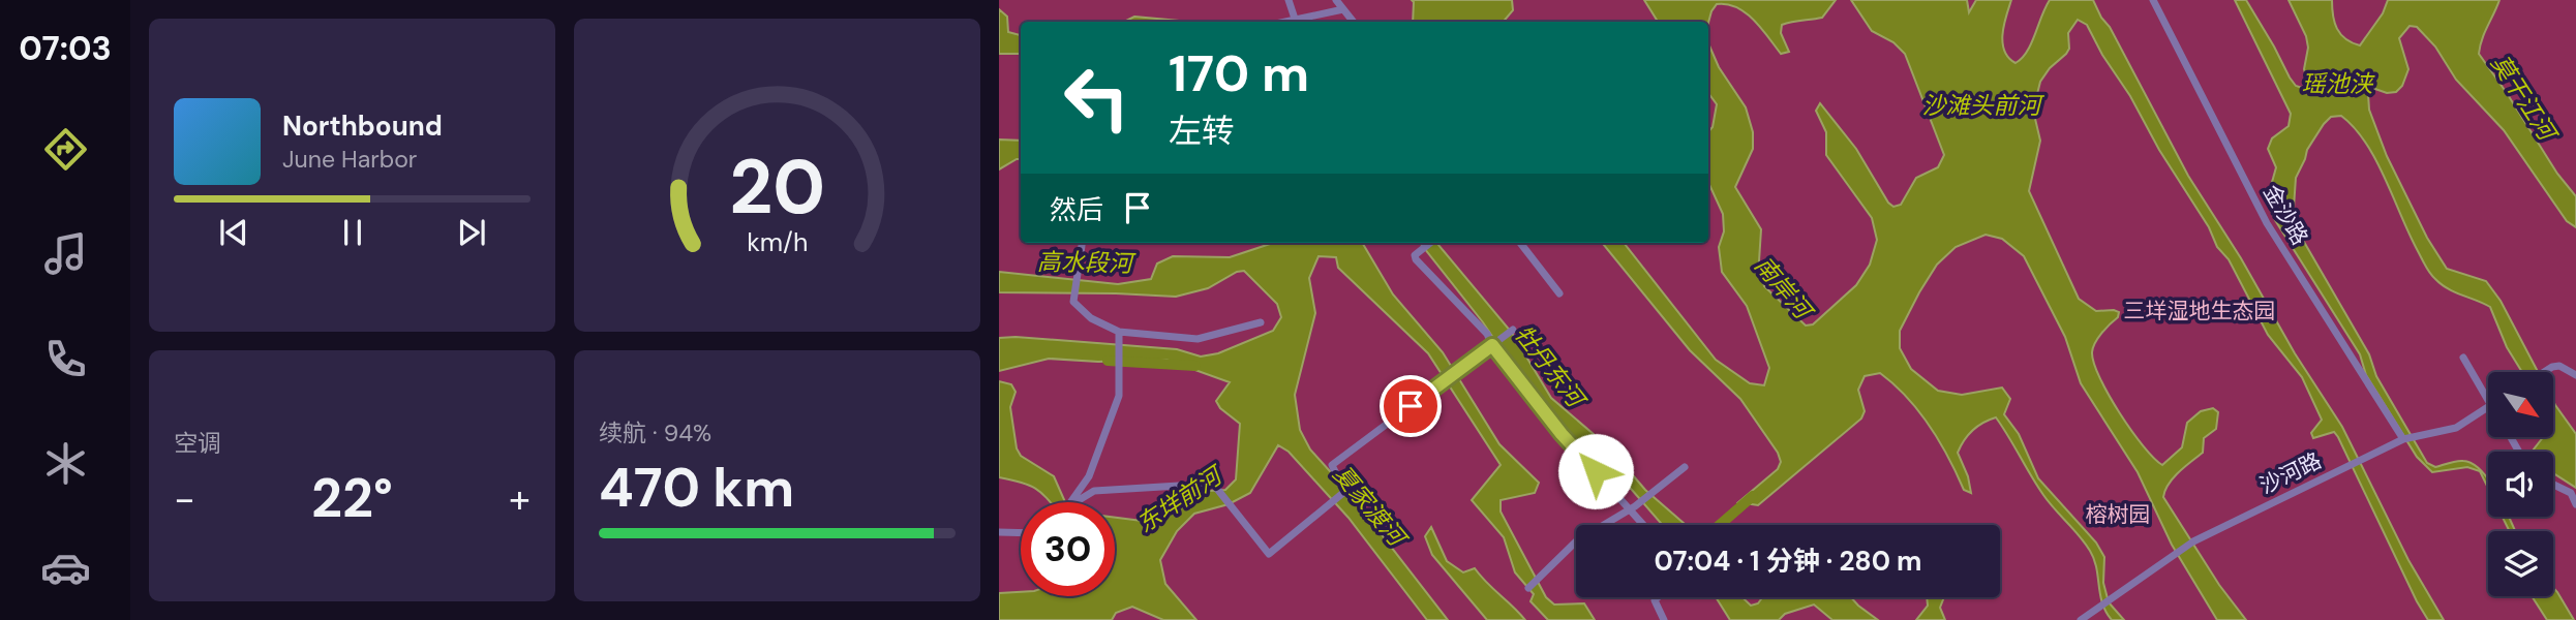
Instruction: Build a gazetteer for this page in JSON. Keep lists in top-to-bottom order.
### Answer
{
  "streets": {
    "street": ["金沙路", "沙河路"]
  },
  "crossings": [
    ["金沙路", "沙河路"]
  ],
  "water": [
    "瑶池浃",
    "莫干江河",
    "沙滩头前河",
    "高水段河",
    "南岸河",
    "牡丹东河",
    "东垟前河",
    "夏家渡河"
  ],
  "parks": ["三垟湿地生态园", "榕树园"],
  "north": "bottom right",
  "page": {
    "tabs": "07:03",
    "turn": ["170 m", "左转"],
    "song": ["Northbound", "June Harbor"],
    "then": "然后",
    "tile": [
      "空调",
      ["续航 · 94%", "470 km"]
    ],
    "heat": ["−", "22°", "+"],
    "limit": "30",
    "trip": "07:04 · 1 分钟 · 280 m",
    "gauge": ["20", "km/h"]
  }
}
